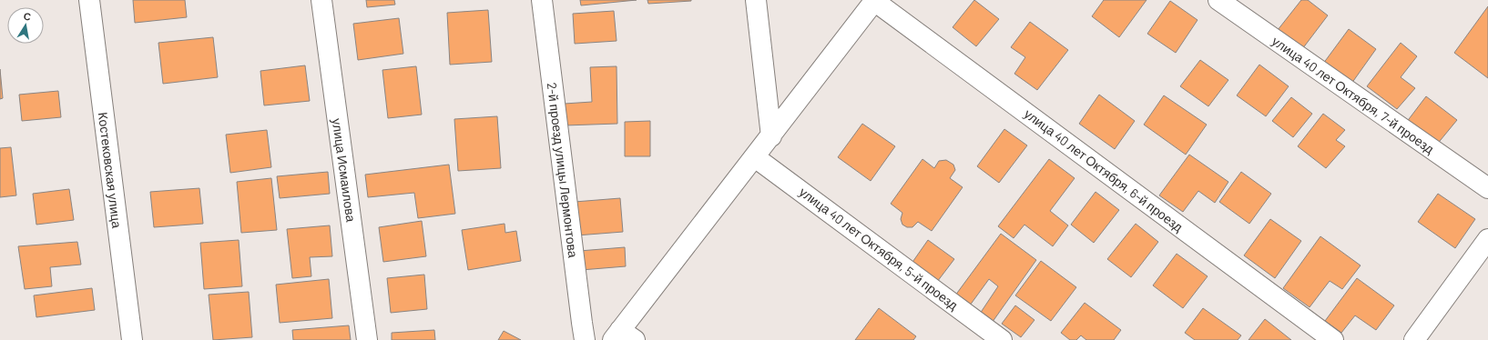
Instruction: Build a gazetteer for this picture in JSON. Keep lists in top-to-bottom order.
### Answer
{
  "streets": {
    "street": [
      "улица 40 лет Октября, 7-й проезд",
      "Костековская улица",
      "улица Исмаилова",
      "2-й проезд улицы Лермонтова",
      "улица 40 лет Октября, 6-й проезд",
      "улица 40 лет Октября, 5-й проезд"
    ]
  },
  "north": "top"
}
